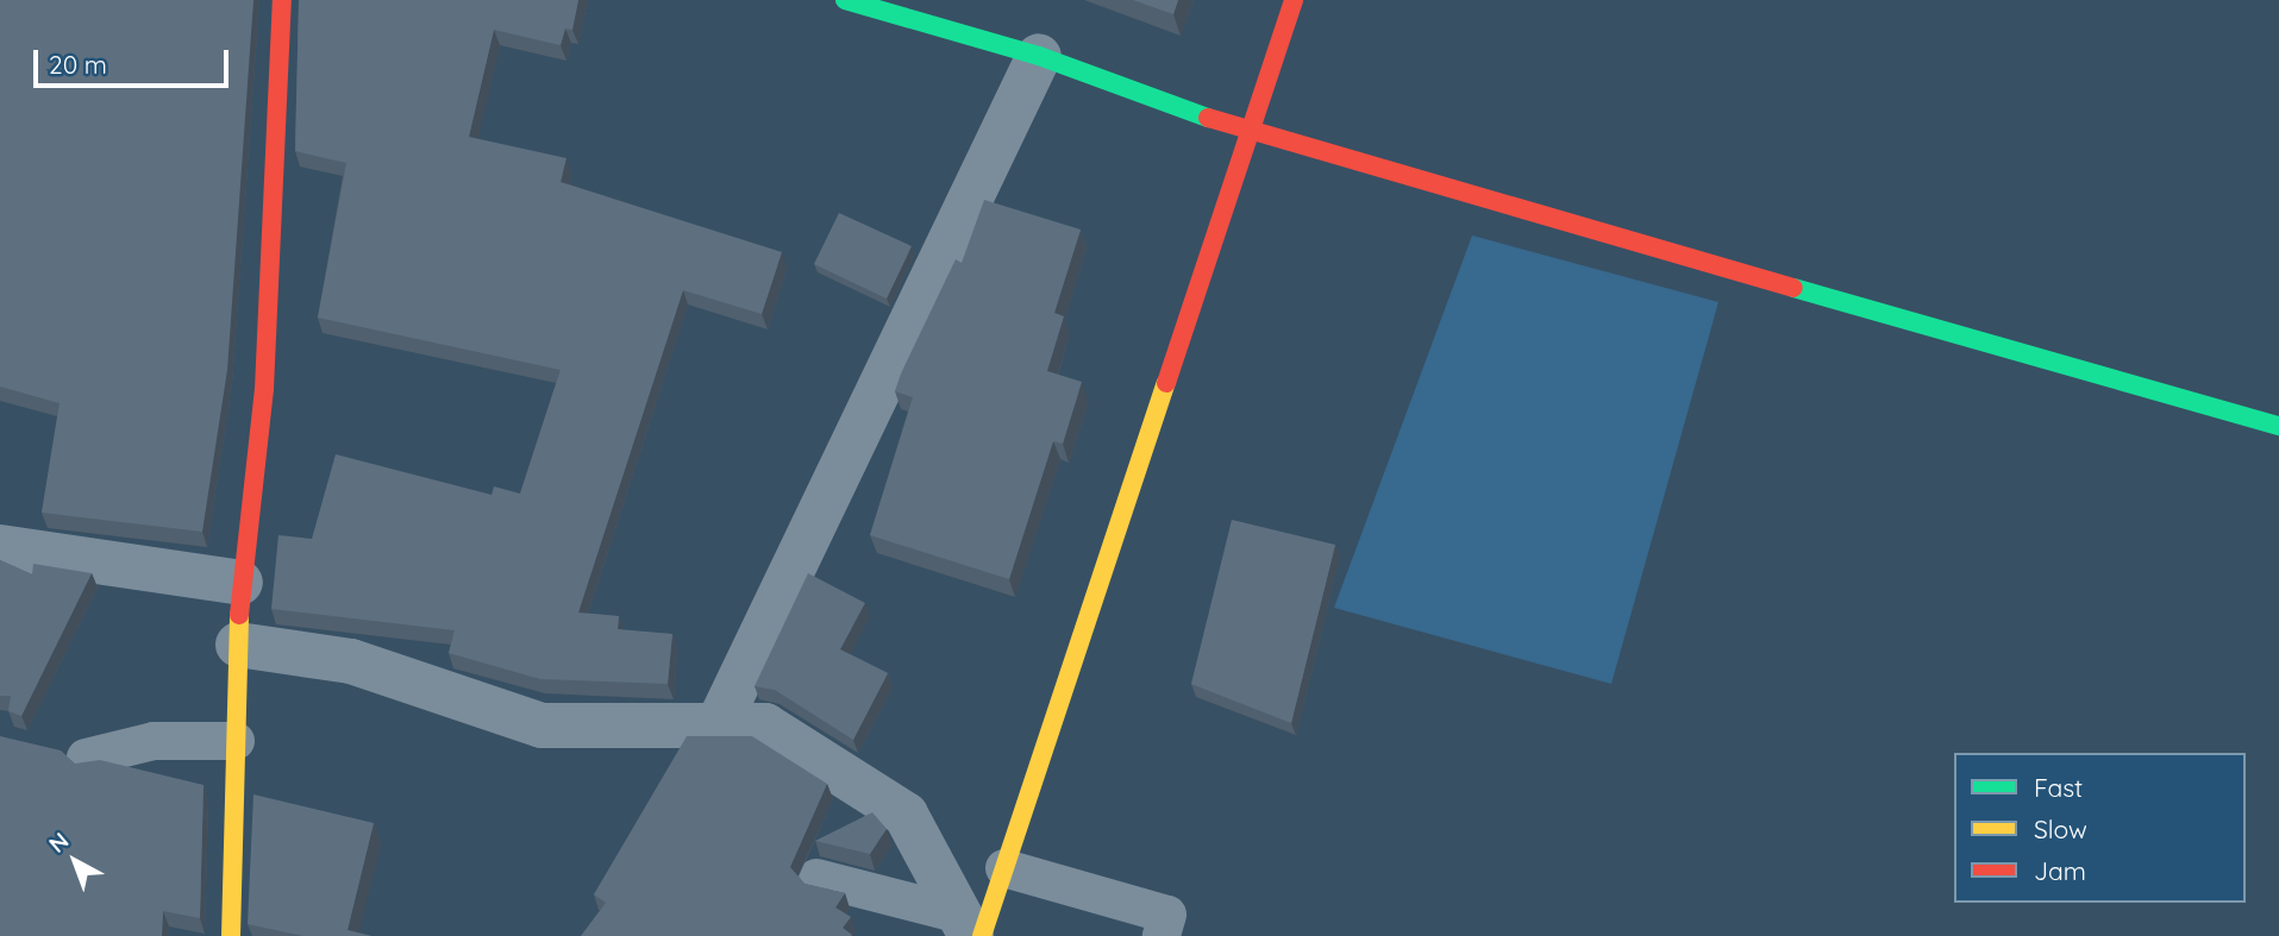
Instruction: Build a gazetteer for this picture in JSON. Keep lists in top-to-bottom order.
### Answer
{
  "legend": ["Fast", "Slow", "Jam"],
  "scale_bar": "20 m",
  "north": "top left"
}
